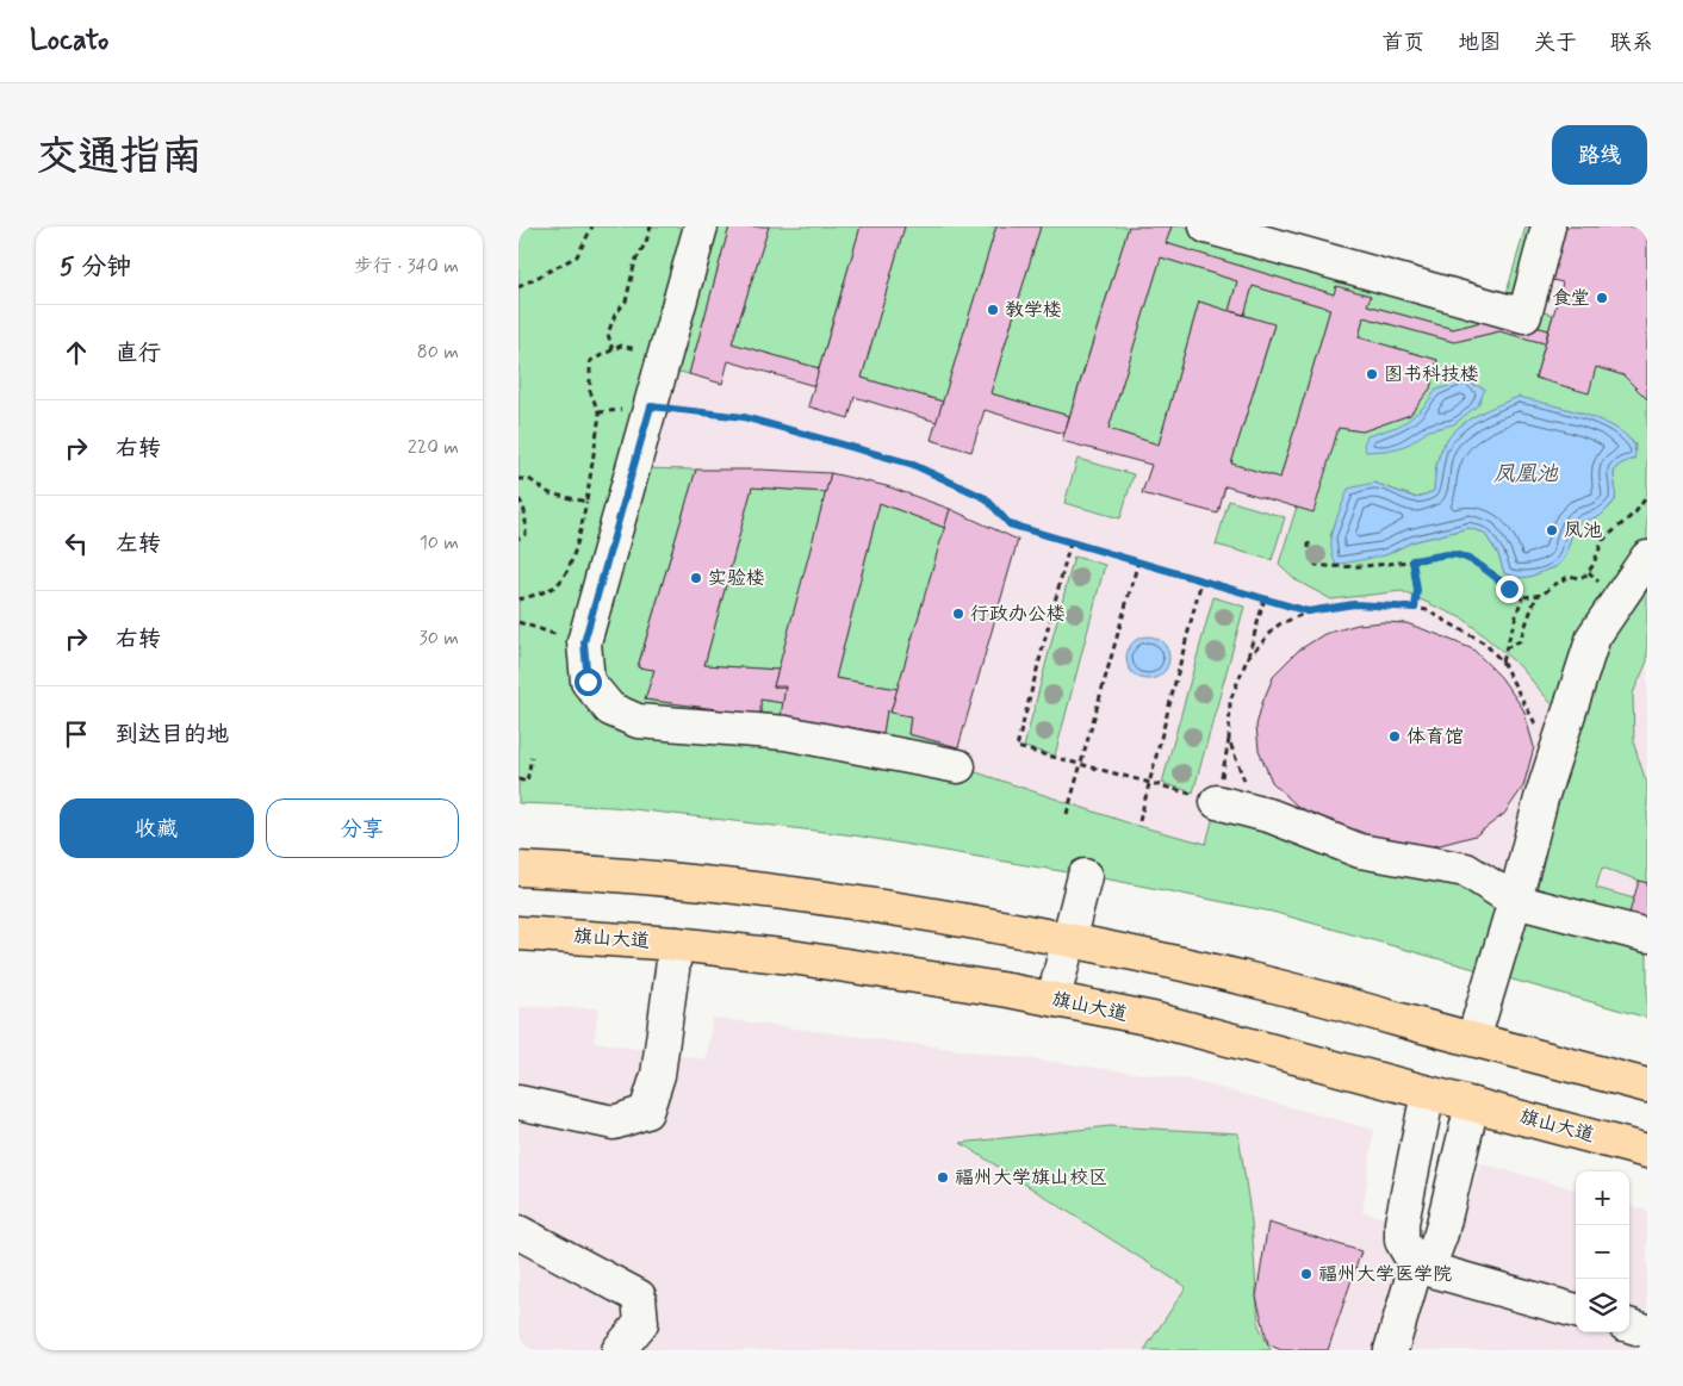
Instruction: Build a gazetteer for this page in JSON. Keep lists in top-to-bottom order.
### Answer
{
  "streets": {
    "highway": ["旗山大道"]
  },
  "water": ["凤凰池"],
  "places": [
    "食堂",
    "教学楼",
    "图书科技楼",
    "凤池",
    "实验楼",
    "行政办公楼",
    "体育馆",
    "福州大学旗山校区",
    "福州大学医学院"
  ],
  "page": {
    "header": "Locato",
    "nav": [
      "首页",
      "地图",
      "关于",
      "联系"
    ],
    "buttons": [
      "路线",
      ["收藏", "分享"]
    ],
    "title": "交通指南",
    "heading": ["5 分钟", "步行 · 340 m"],
    "list": [
      ["直行", "80 m"],
      ["右转", "220 m"],
      ["左转", "10 m"],
      ["右转", "30 m"],
      "到达目的地"
    ],
    "map_buttons": ["+", "−"]
  }
}
